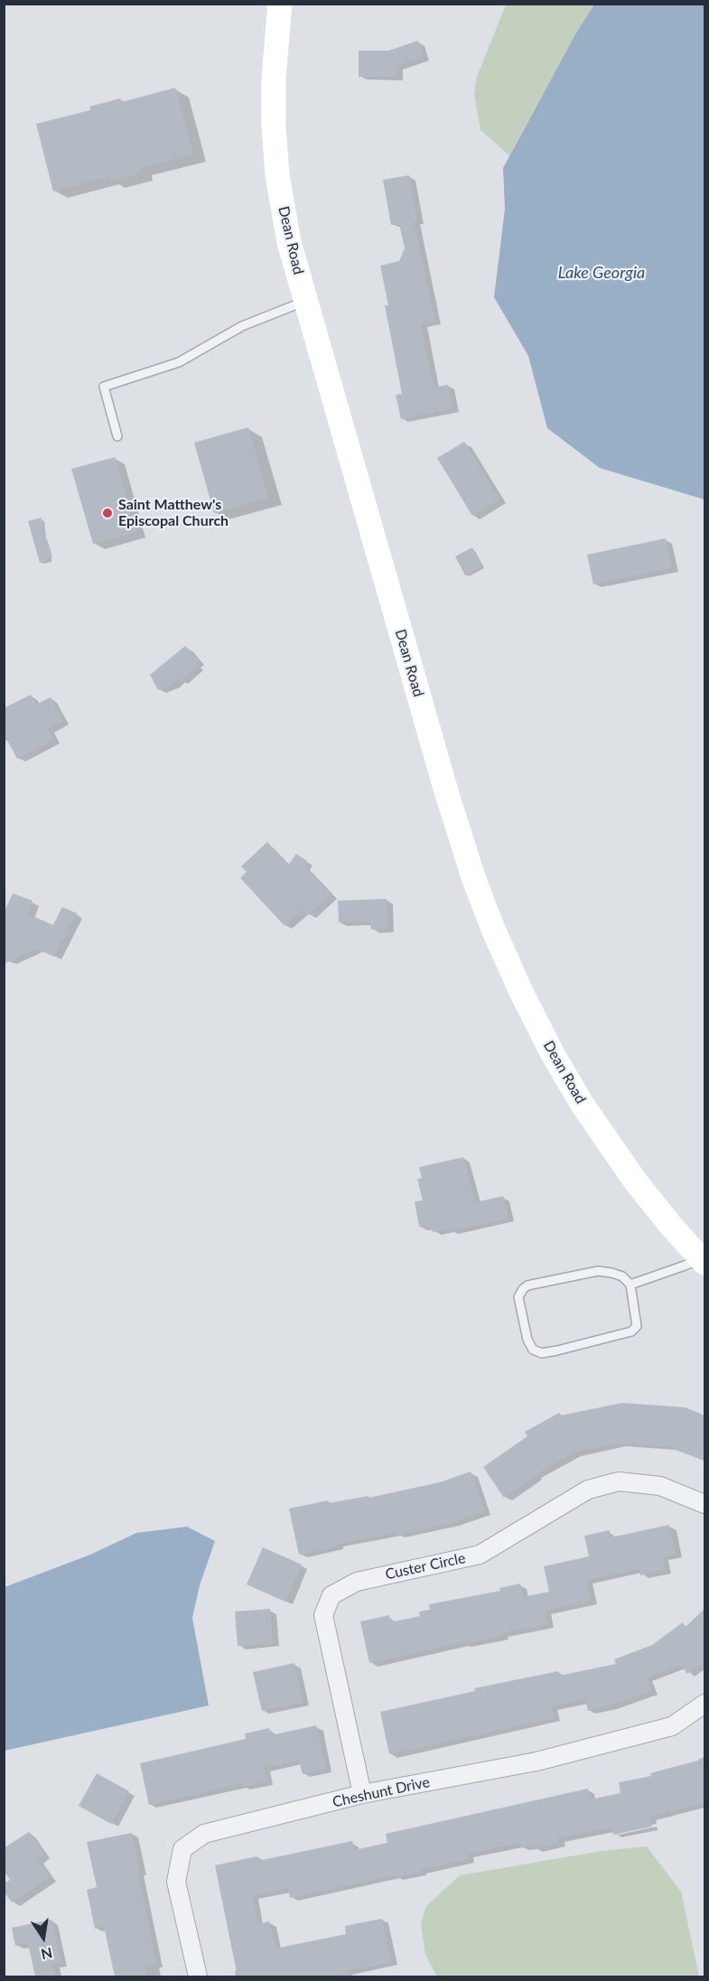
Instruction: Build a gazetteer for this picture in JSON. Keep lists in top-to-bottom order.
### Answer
{
  "streets": {
    "main road": ["Dean Road"],
    "street": ["Custer Circle", "Cheshunt Drive"]
  },
  "crossings": [
    ["Custer Circle", "Cheshunt Drive"]
  ],
  "water": ["Lake Georgia"],
  "places": ["Saint Matthew's Episcopal Church"],
  "north": "bottom"
}
